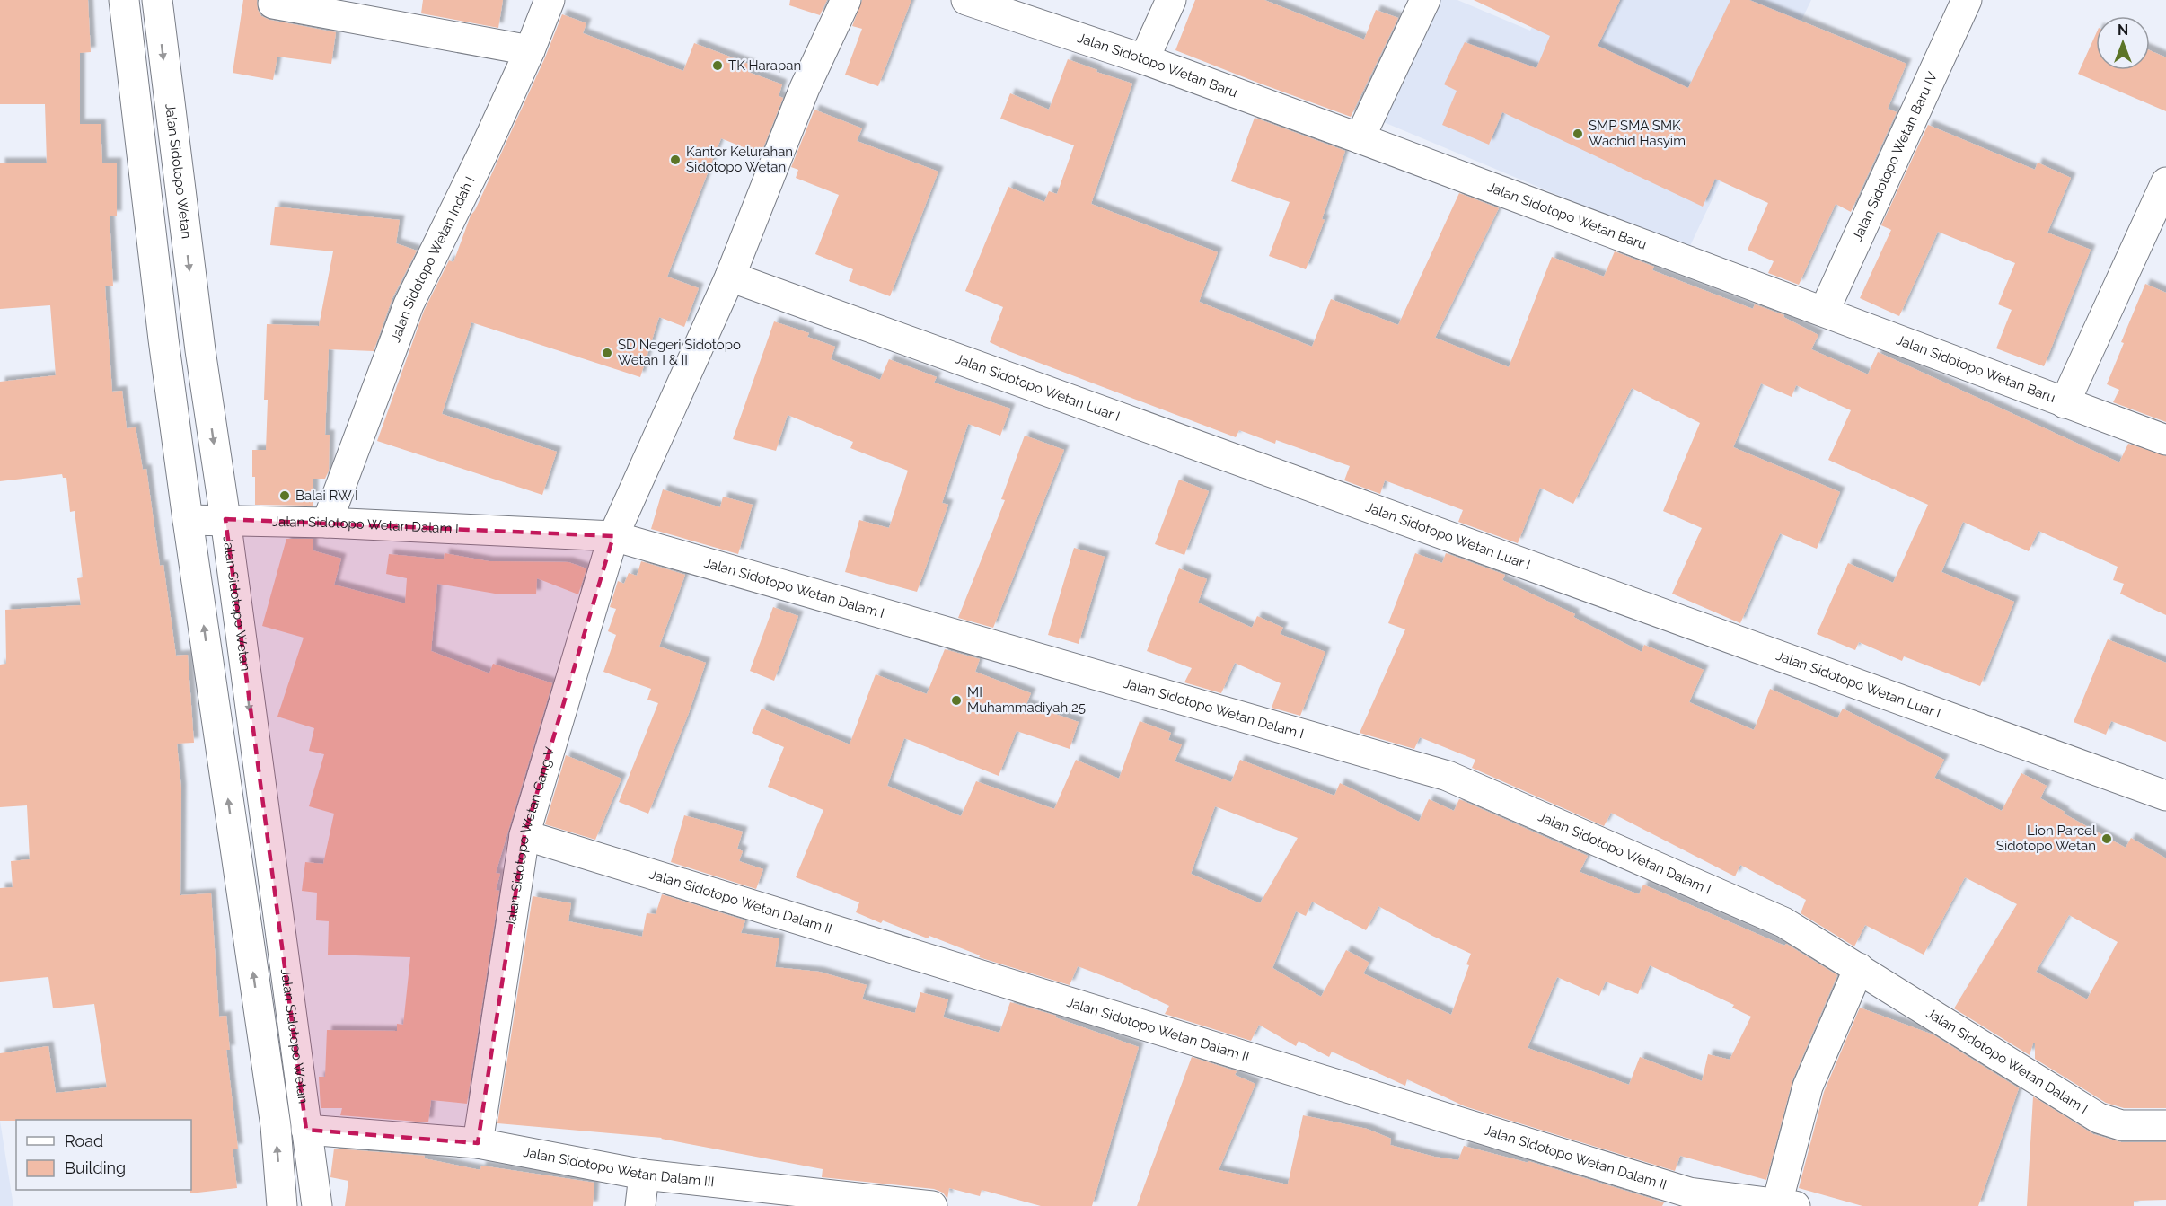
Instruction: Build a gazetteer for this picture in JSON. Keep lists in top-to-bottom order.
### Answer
{
  "streets": {
    "street": [
      "Jalan Sidotopo Wetan Baru",
      "Jalan Sidotopo Wetan Baru IV",
      "Jalan Sidotopo Wetan",
      "Jalan Sidotopo Wetan Indah I",
      "Jalan Sidotopo Wetan Luar I",
      "Jalan Sidotopo Wetan Dalam I",
      "Jalan Sidotopo Wetan Gang V",
      "Jalan Sidotopo Wetan Dalam II",
      "Jalan Sidotopo Wetan Dalam III"
    ]
  },
  "crossings": [
    ["Jalan Sidotopo Wetan Baru", "Jalan Sidotopo Wetan Baru IV"],
    ["Jalan Sidotopo Wetan", "Jalan Sidotopo Wetan Dalam I"],
    ["Jalan Sidotopo Wetan", "Jalan Sidotopo Wetan Dalam III"],
    ["Jalan Sidotopo Wetan Indah I", "Jalan Sidotopo Wetan Dalam I"],
    ["Jalan Sidotopo Wetan Luar I", "Jalan Sidotopo Wetan Gang V"],
    ["Jalan Sidotopo Wetan Dalam I", "Jalan Sidotopo Wetan Gang V"],
    ["Jalan Sidotopo Wetan Gang V", "Jalan Sidotopo Wetan Dalam II"],
    ["Jalan Sidotopo Wetan Gang V", "Jalan Sidotopo Wetan Dalam III"]
  ],
  "places": [
    "TK Harapan",
    "SMP SMA SMK Wachid Hasyim",
    "Kantor Kelurahan Sidotopo Wetan",
    "SD Negeri Sidotopo Wetan I & II",
    "Balai RW I",
    "MI Muhammadiyah 25",
    "Lion Parcel Sidotopo Wetan"
  ],
  "legend": ["Road", "Building"],
  "north": "top"
}
